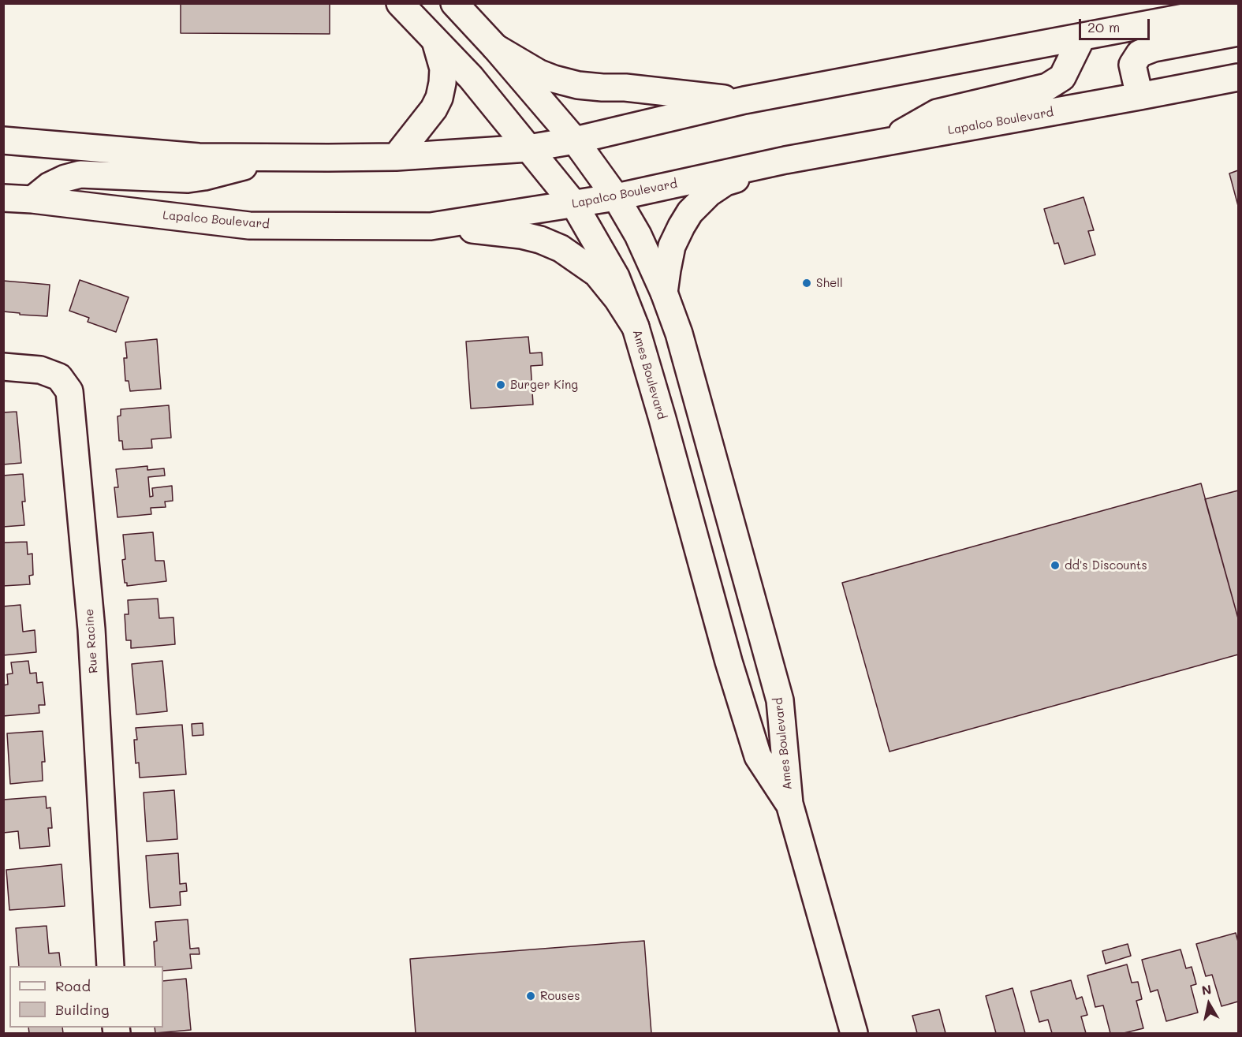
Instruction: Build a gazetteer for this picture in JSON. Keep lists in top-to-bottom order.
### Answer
{
  "streets": {
    "main road": ["Lapalco Boulevard", "Ames Boulevard", "Rue Racine"]
  },
  "crossings": [
    ["Lapalco Boulevard", "Ames Boulevard"]
  ],
  "places": [
    "Shell",
    "Burger King",
    "dd's Discounts",
    "Rouses"
  ],
  "legend": ["Road", "Building"],
  "scale_bar": "20 m",
  "north": "top"
}
